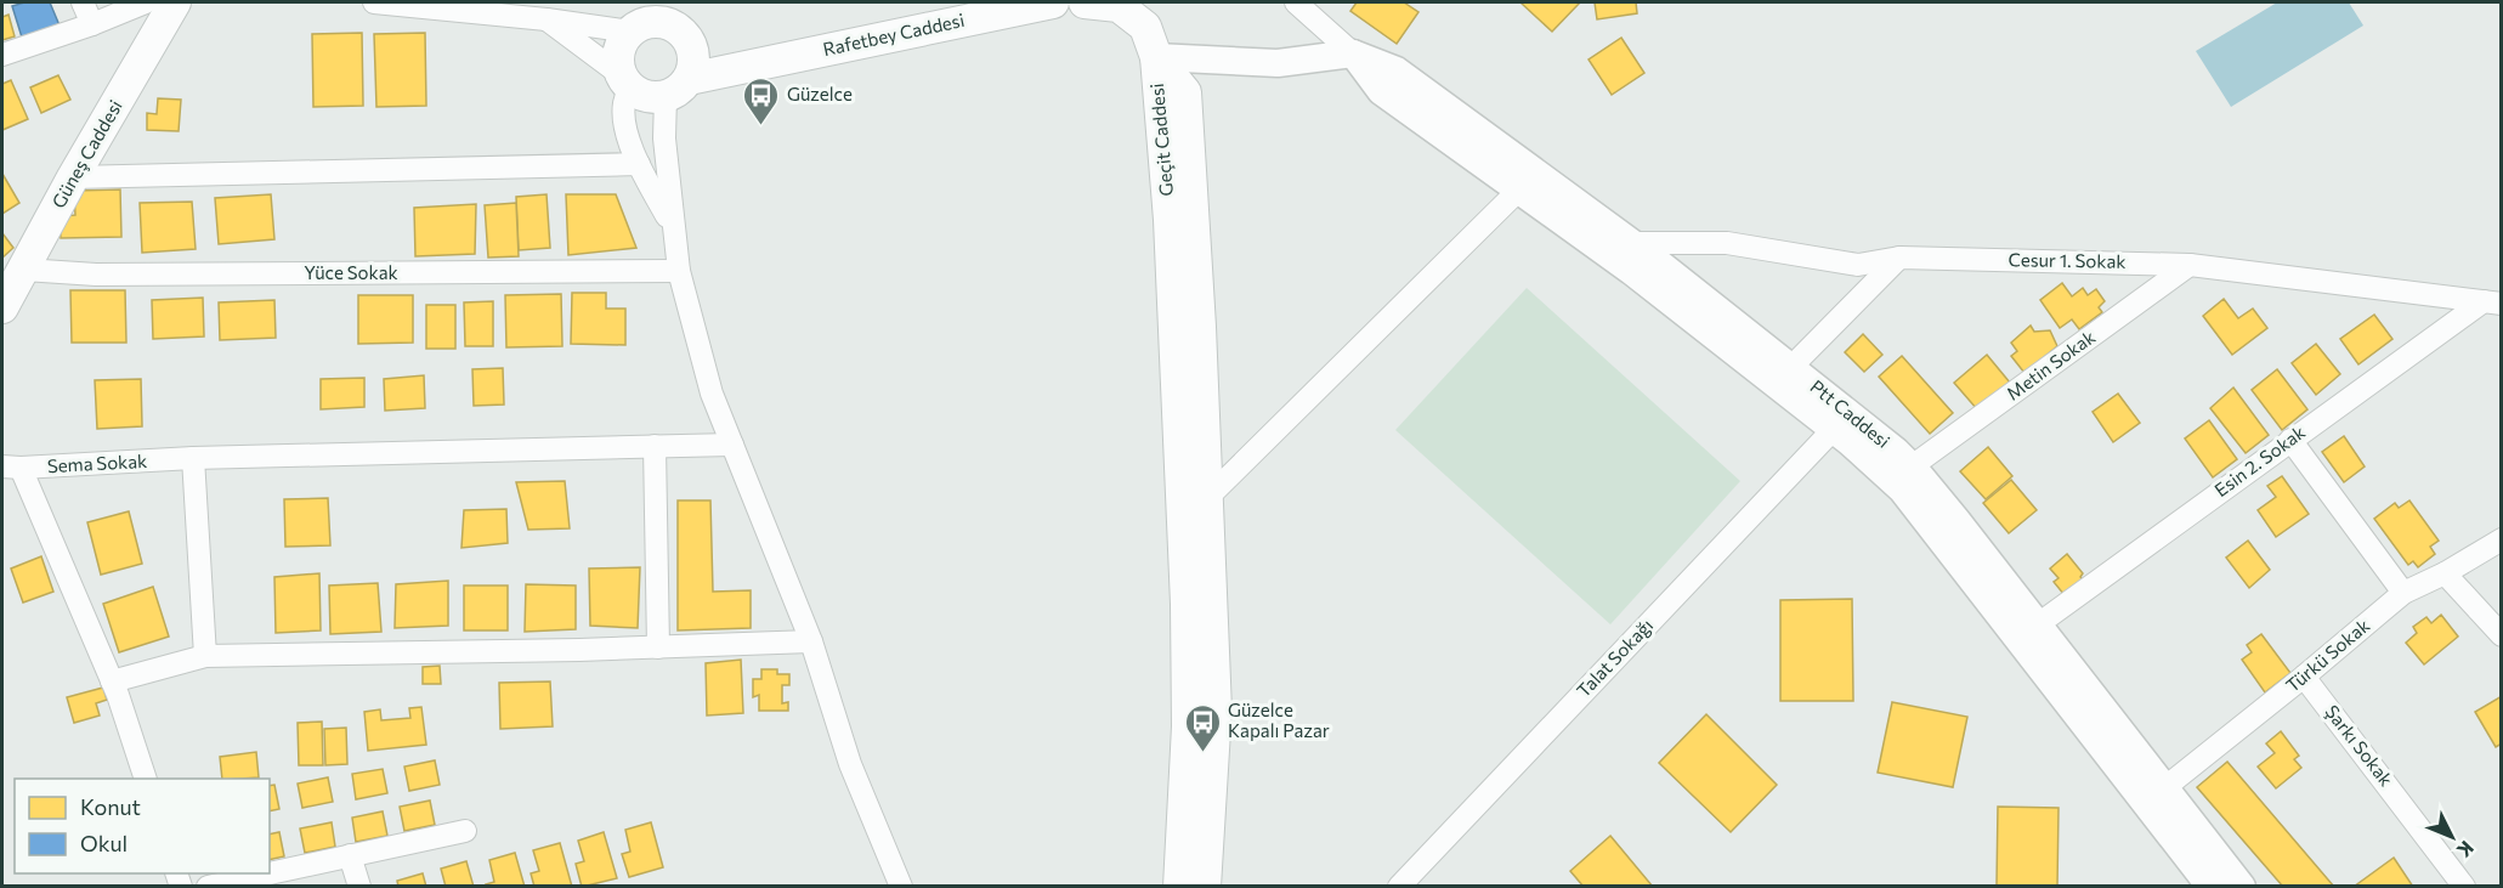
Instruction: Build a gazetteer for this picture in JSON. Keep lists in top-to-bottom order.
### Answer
{
  "streets": {
    "main road": ["Rafetbey Caddesi", "Geçit Caddesi", "Güneş Caddesi"],
    "street": [
      "Cesur 1. Sokak",
      "Yüce Sokak",
      "Metin Sokak",
      "Ptt Caddesi",
      "Esin 2. Sokak",
      "Sema Sokak",
      "Türkü Sokak",
      "Talat Sokağı",
      "Şarkı Sokak"
    ]
  },
  "crossings": [
    ["Güneş Caddesi", "Yüce Sokak"],
    ["Cesur 1. Sokak", "Metin Sokak"],
    ["Cesur 1. Sokak", "Ptt Caddesi"],
    ["Cesur 1. Sokak", "Esin 2. Sokak"],
    ["Metin Sokak", "Ptt Caddesi"],
    ["Ptt Caddesi", "Esin 2. Sokak"],
    ["Ptt Caddesi", "Türkü Sokak"],
    ["Ptt Caddesi", "Talat Sokağı"],
    ["Türkü Sokak", "Şarkı Sokak"]
  ],
  "places": {
    "bus stop": ["Güzelce", "Güzelce Kapalı Pazar"]
  },
  "legend": ["Konut", "Okul"],
  "north": "bottom right"
}
